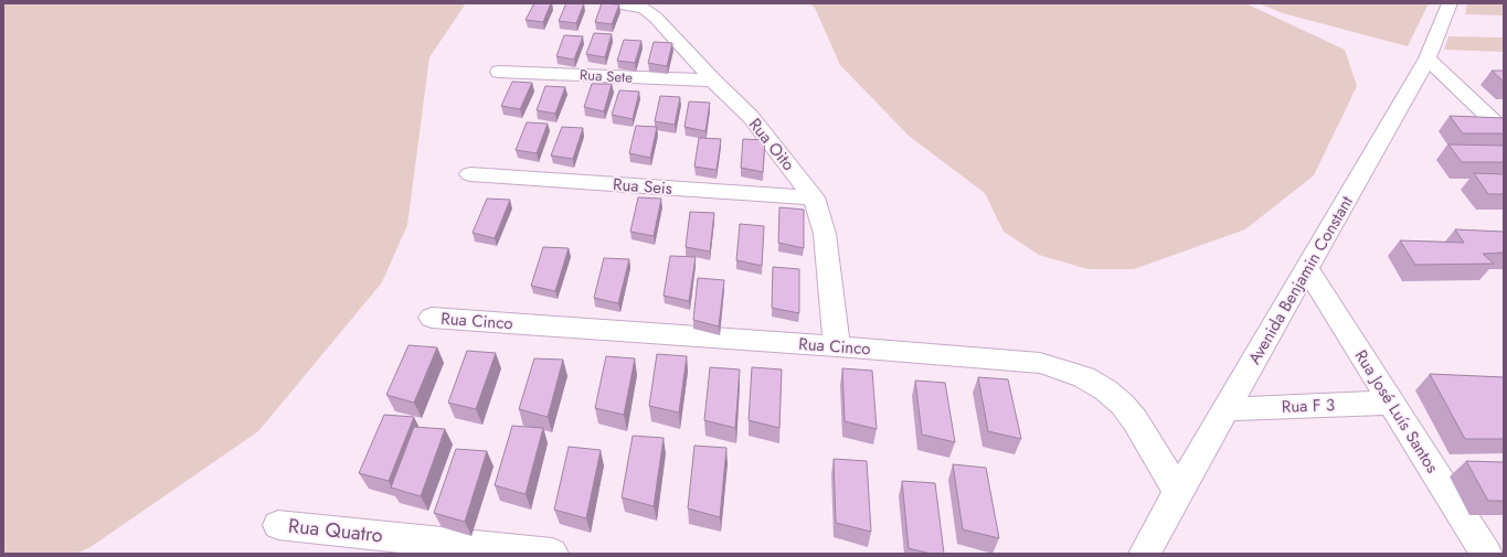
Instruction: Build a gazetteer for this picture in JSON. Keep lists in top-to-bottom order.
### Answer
{
  "streets": {
    "street": [
      "Rua Sete",
      "Rua Oito",
      "Rua Seis",
      "Avenida Benjamin Constant",
      "Rua Cinco",
      "Rua F 3",
      "Rua José Luís Santos",
      "Rua Quatro"
    ]
  },
  "crossings": [
    ["Rua Sete", "Rua Oito"],
    ["Rua Oito", "Rua Seis"],
    ["Rua Oito", "Rua Cinco"],
    ["Avenida Benjamin Constant", "Rua Cinco"],
    ["Avenida Benjamin Constant", "Rua F 3"],
    ["Avenida Benjamin Constant", "Rua José Luís Santos"],
    ["Rua F 3", "Rua José Luís Santos"]
  ]
}
